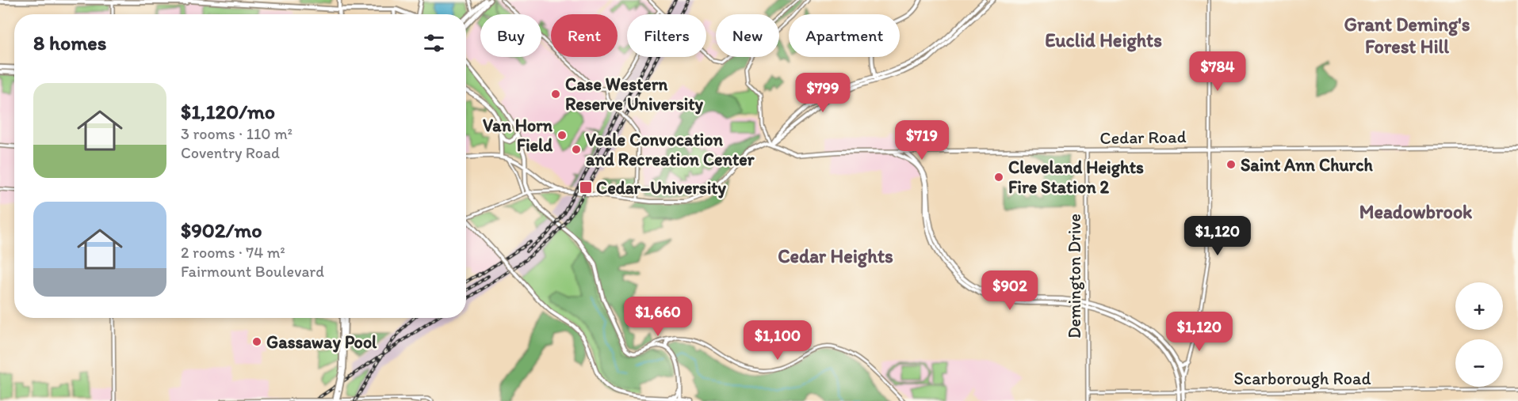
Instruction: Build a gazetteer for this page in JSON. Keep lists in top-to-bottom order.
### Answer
{
  "streets": {
    "main road": ["Cedar Road"],
    "street": ["Demington Drive", "Scarborough Road"]
  },
  "crossings": [
    ["Cedar Road", "Demington Drive"],
    ["Demington Drive", "Scarborough Road"]
  ],
  "districts": [
    "Grant Deming's Forest Hill",
    "Euclid Heights",
    "Meadowbrook",
    "Cedar Heights"
  ],
  "places": {
    "other": [
      "Case Western Reserve University",
      "Van Horn Field",
      "Veale Convocation and Recreation Center",
      "Saint Ann Church",
      "Cleveland Heights Fire Station 2",
      "Gassaway Pool"
    ],
    "transit": ["Cedar–University"]
  },
  "page": {
    "chip": [
      "Buy",
      "Rent",
      "Filters",
      "New",
      "Apartment"
    ],
    "heading": "8 homes",
    "price": [
      "$784",
      "$799",
      "$719",
      "$1,120",
      "$902",
      "$1,660",
      "$1,120",
      "$1,100"
    ],
    "list": [
      {
        "name": "$1,120/mo",
        "note": "3 rooms · 110 m² · Coventry Road"
      },
      {
        "name": "$902/mo",
        "note": "2 rooms · 74 m² · Fairmount Boulevard"
      }
    ],
    "map_buttons": ["+", "−"]
  }
}
